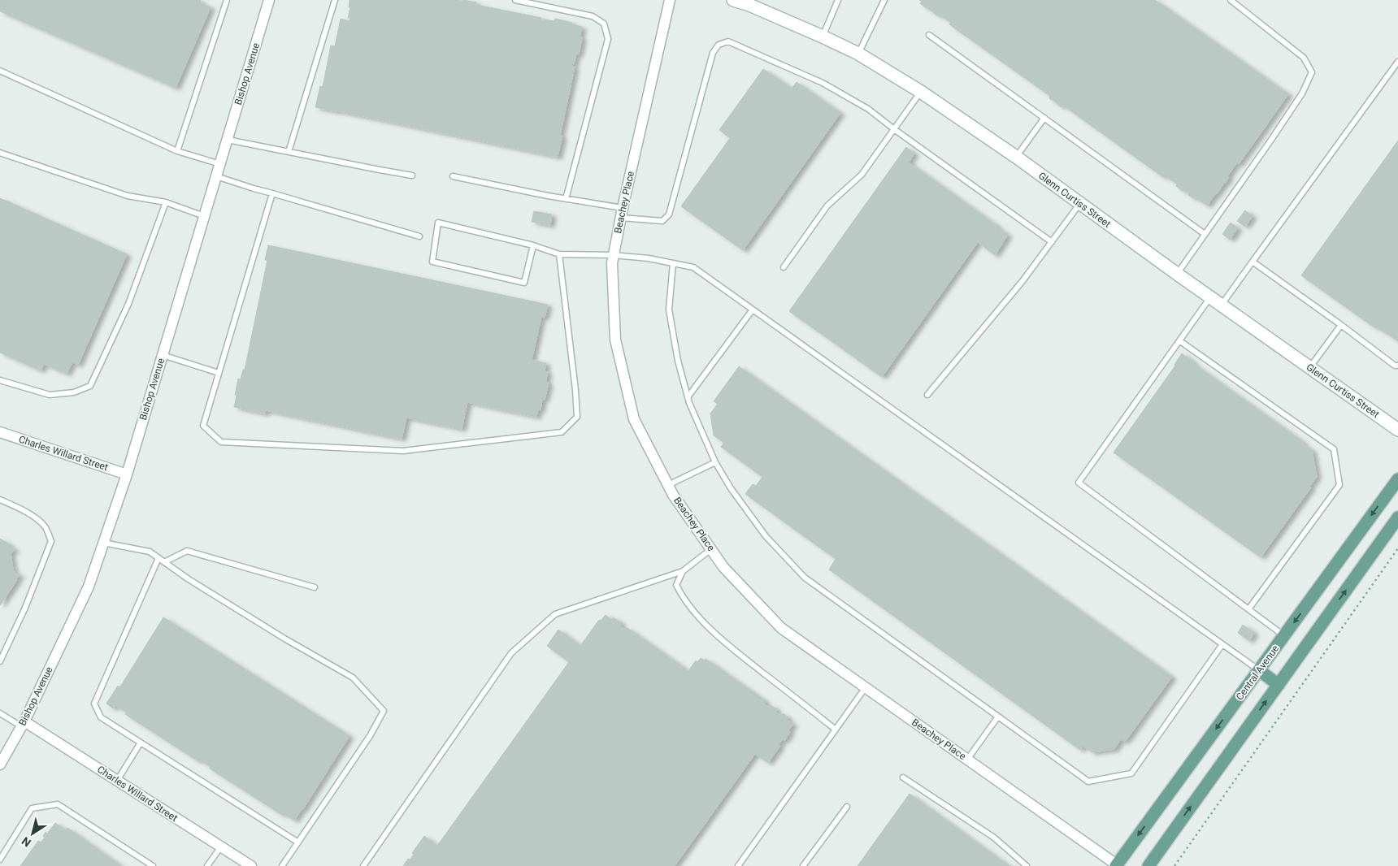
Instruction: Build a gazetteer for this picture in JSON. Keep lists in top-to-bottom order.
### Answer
{
  "streets": {
    "main road": ["Central Avenue"],
    "street": [
      "Bishop Avenue",
      "Glenn Curtiss Street",
      "Beachey Place",
      "Charles Willard Street"
    ]
  },
  "crossings": [
    ["Bishop Avenue", "Charles Willard Street"],
    ["Beachey Place", "Central Avenue"]
  ],
  "north": "bottom left"
}
